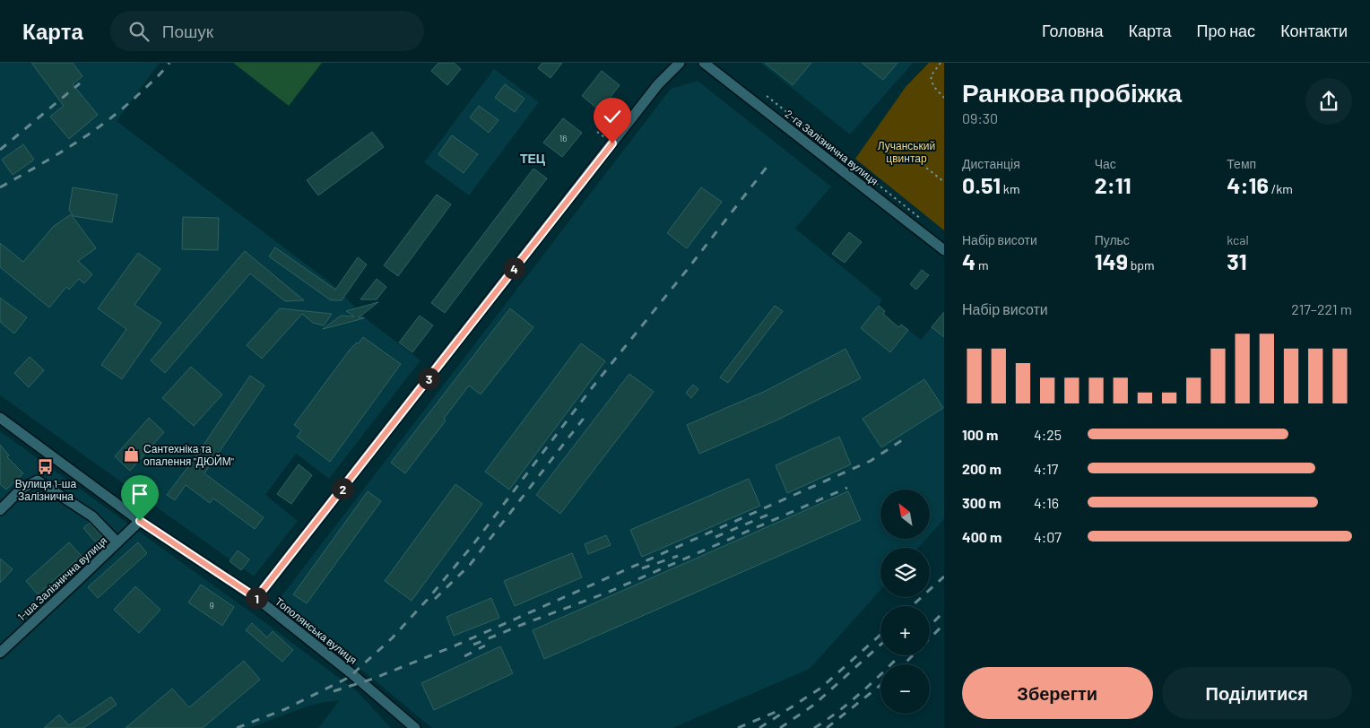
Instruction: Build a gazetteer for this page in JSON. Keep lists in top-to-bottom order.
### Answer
{
  "streets": {
    "street": ["2-га Залізнична вулиця", "1-ша Залізнична вулиця", "Тополянська вулиця"]
  },
  "crossings": [
    ["1-ша Залізнична вулиця", "Тополянська вулиця"]
  ],
  "districts": ["ТЕЦ"],
  "parks": ["Лучанський цвинтар"],
  "places": {
    "shop": ["Сантехніка та опалення \"ДЮЙМ\""],
    "bus stop": ["Вулиця 1-ша Залізнична"]
  },
  "house_numbers": ["16", "9"],
  "north": "top left",
  "page": {
    "header": "Карта",
    "search": "Пошук",
    "nav": [
      "Головна",
      "Карта",
      "Про нас",
      "Контакти"
    ],
    "heading": ["Ранкова пробіжка", "09:30"],
    "stats": [
      ["Дистанція", "0.51 km"],
      ["Час", "2:11"],
      ["Темп", "4:16 /km"],
      ["Набір висоти", "4 m"],
      ["Пульс", "149 bpm"],
      ["kcal", "31"]
    ],
    "pins": [
      "4",
      "3",
      "2",
      "1"
    ],
    "chart": ["Набір висоти", "217–221 m"],
    "list": [
      {
        "name": "100 m",
        "note": "4:25"
      },
      {
        "name": "200 m",
        "note": "4:17"
      },
      {
        "name": "300 m",
        "note": "4:16"
      },
      {
        "name": "400 m",
        "note": "4:07"
      }
    ],
    "map_buttons": ["+", "−"],
    "buttons": ["Зберегти", "Поділитися"]
  }
}
